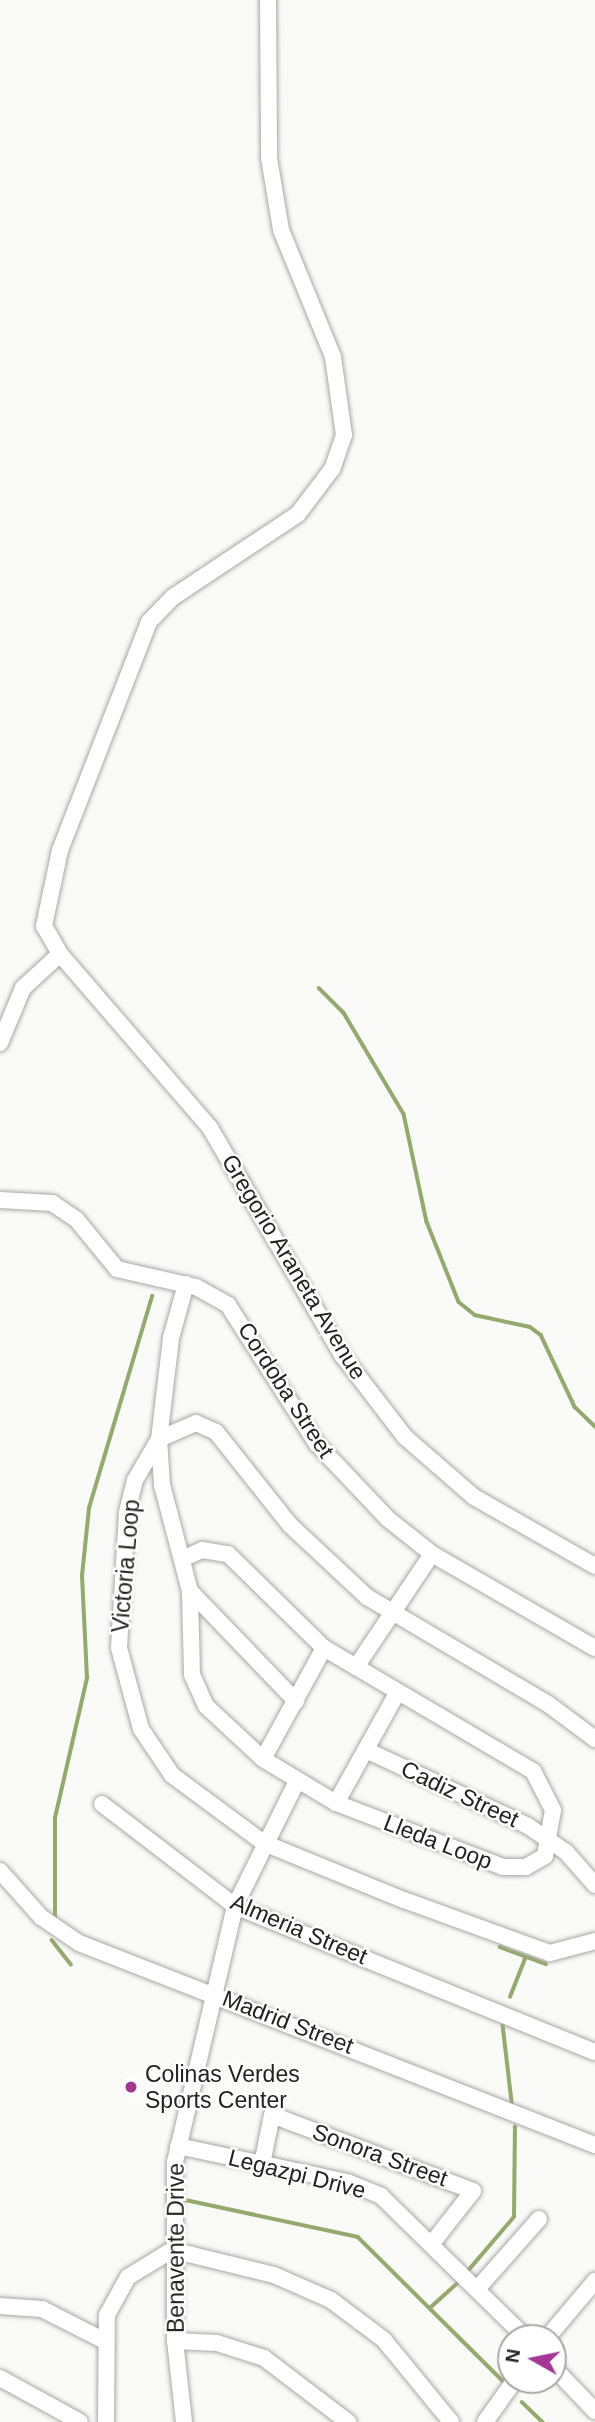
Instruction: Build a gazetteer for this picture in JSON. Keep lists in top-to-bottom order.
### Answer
{
  "streets": {
    "street": [
      "Gregorio Araneta Avenue",
      "Cordoba Street",
      "Victoria Loop",
      "Cadiz Street",
      "Lleda Loop",
      "Almeria Street",
      "Madrid Street",
      "Sonora Street",
      "Legazpi Drive",
      "Benavente Drive"
    ]
  },
  "crossings": [
    ["Victoria Loop", "Lleda Loop"],
    ["Victoria Loop", "Benavente Drive"],
    ["Cadiz Street", "Lleda Loop"],
    ["Lleda Loop", "Benavente Drive"],
    ["Almeria Street", "Benavente Drive"],
    ["Madrid Street", "Benavente Drive"],
    ["Sonora Street", "Legazpi Drive"],
    ["Legazpi Drive", "Benavente Drive"]
  ],
  "places": ["Colinas Verdes Sports Center"],
  "north": "left"
}
